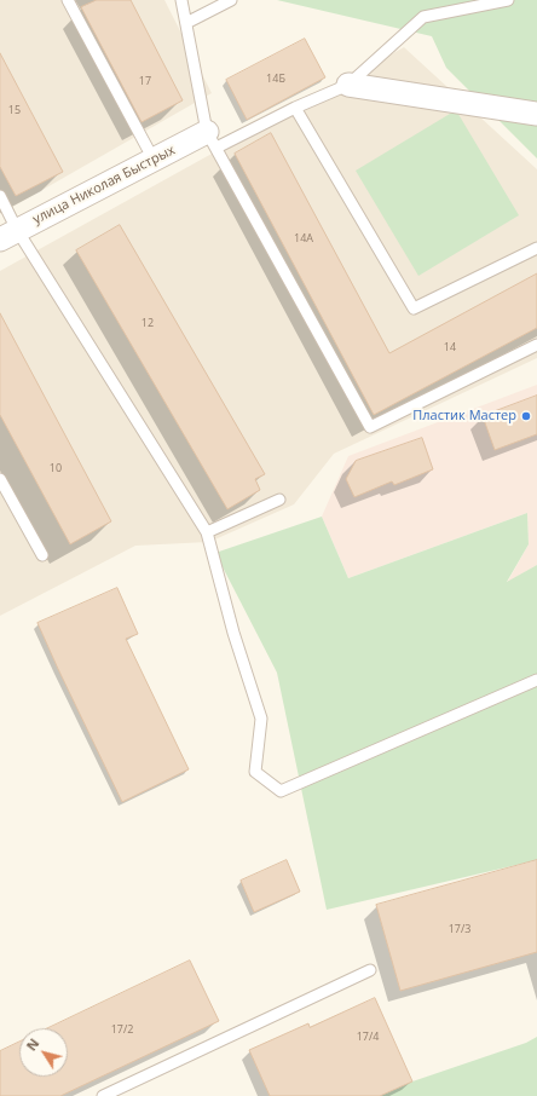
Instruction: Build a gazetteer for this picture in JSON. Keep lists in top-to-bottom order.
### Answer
{
  "streets": {
    "street": ["улица Николая Быстрых"]
  },
  "places": ["Пластик Мастер"],
  "house_numbers": [
    "14Б",
    "17",
    "15",
    "14А",
    "12",
    "14",
    "10",
    "17/3",
    "17/2",
    "17/4"
  ],
  "north": "top left"
}
